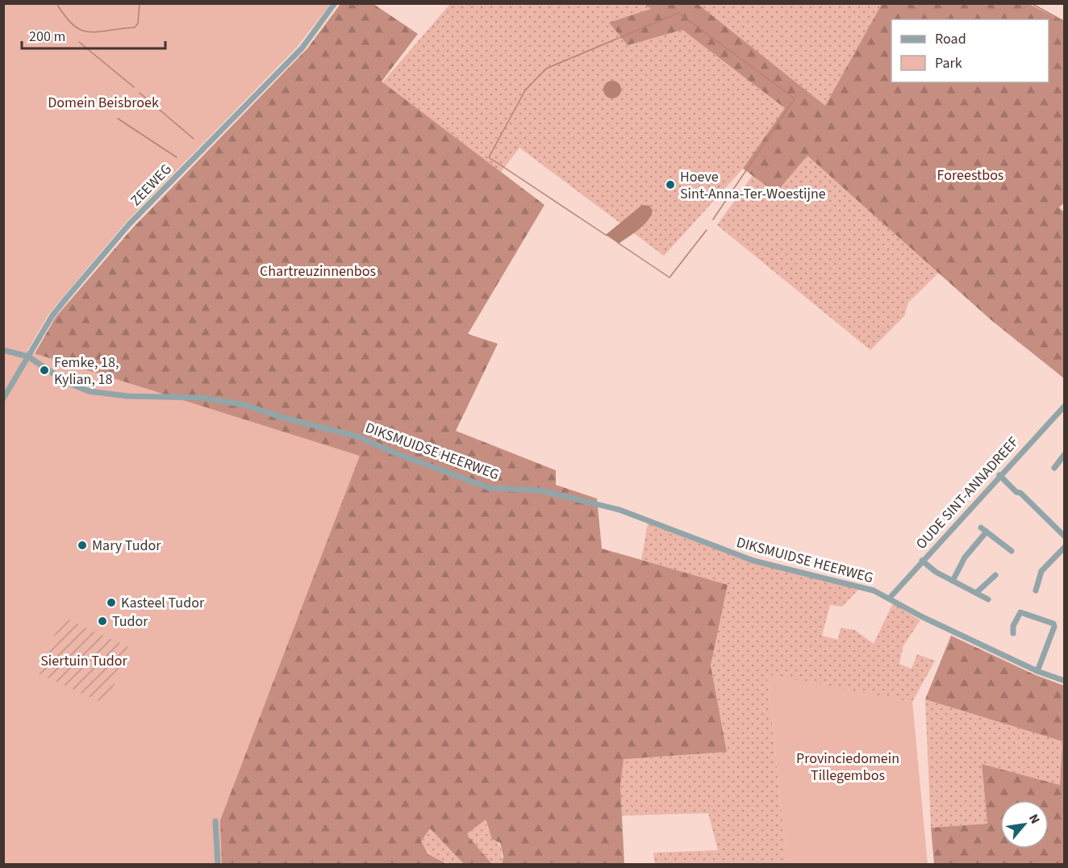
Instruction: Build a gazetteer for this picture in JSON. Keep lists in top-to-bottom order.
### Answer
{
  "streets": {
    "street": ["ZEEWEG", "DIKSMUIDSE HEERWEG", "OUDE SINT-ANNADREEF"]
  },
  "crossings": [
    ["ZEEWEG", "DIKSMUIDSE HEERWEG"],
    ["DIKSMUIDSE HEERWEG", "OUDE SINT-ANNADREEF"]
  ],
  "parks": [
    "Domein Beisbroek",
    "Foreestbos",
    "Chartreuzinnenbos",
    "Siertuin Tudor",
    "Provinciedomein Tillegembos"
  ],
  "places": [
    "Hoeve Sint-Anna-Ter-Woestijne",
    "Femke, 18, Kylian, 18",
    "Mary Tudor",
    "Kasteel Tudor",
    "Tudor"
  ],
  "legend": ["Road", "Park"],
  "scale_bar": "200 m",
  "north": "top right"
}
